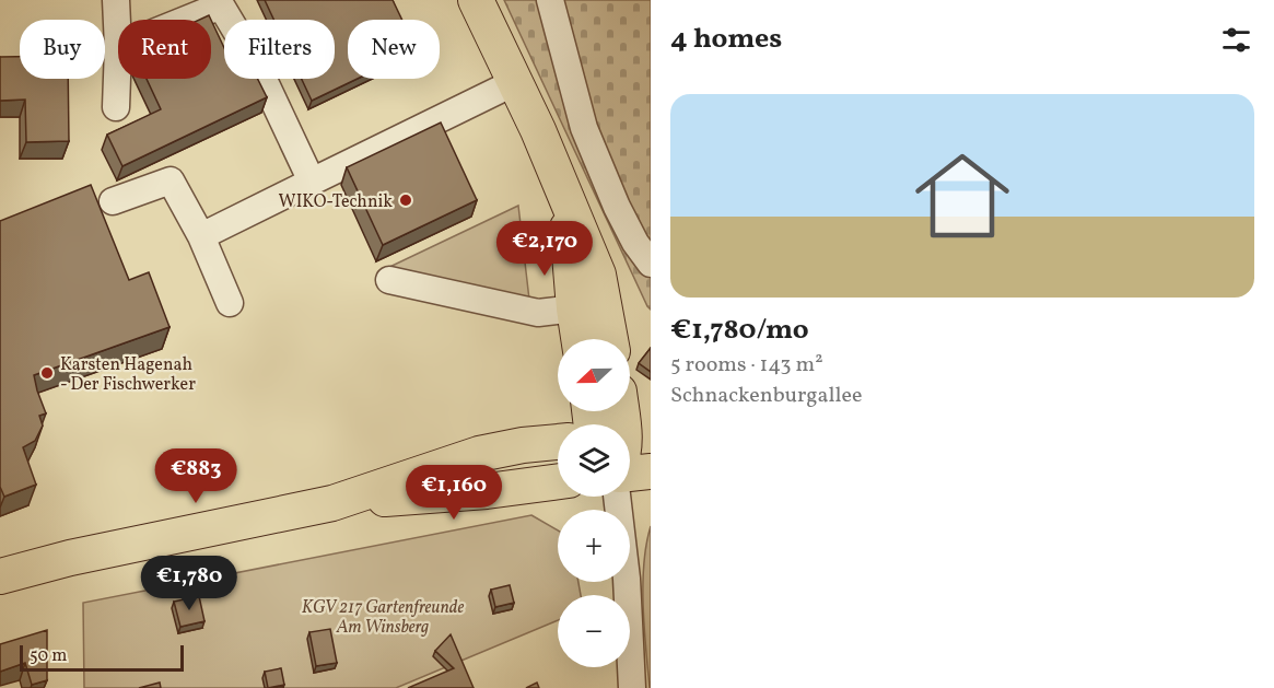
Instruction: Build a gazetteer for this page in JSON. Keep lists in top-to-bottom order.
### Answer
{
  "parks": ["KGV 217 Gartenfreunde Am Winsberg"],
  "places": ["WIKO-Technik", "Karsten Hagenah - Der Fischwerker"],
  "scale_bar": "50 m",
  "north": "left",
  "page": {
    "heading": "4 homes",
    "chip": [
      "Buy",
      "Rent",
      "Filters",
      "New"
    ],
    "list": [
      {
        "name": "€1,780/mo",
        "note": "5 rooms · 143 m² · Schnackenburgallee"
      }
    ],
    "price": [
      "€2,170",
      "€883",
      "€1,160",
      "€1,780"
    ],
    "map_buttons": ["+", "−"],
    "scale": "50 m"
  }
}
